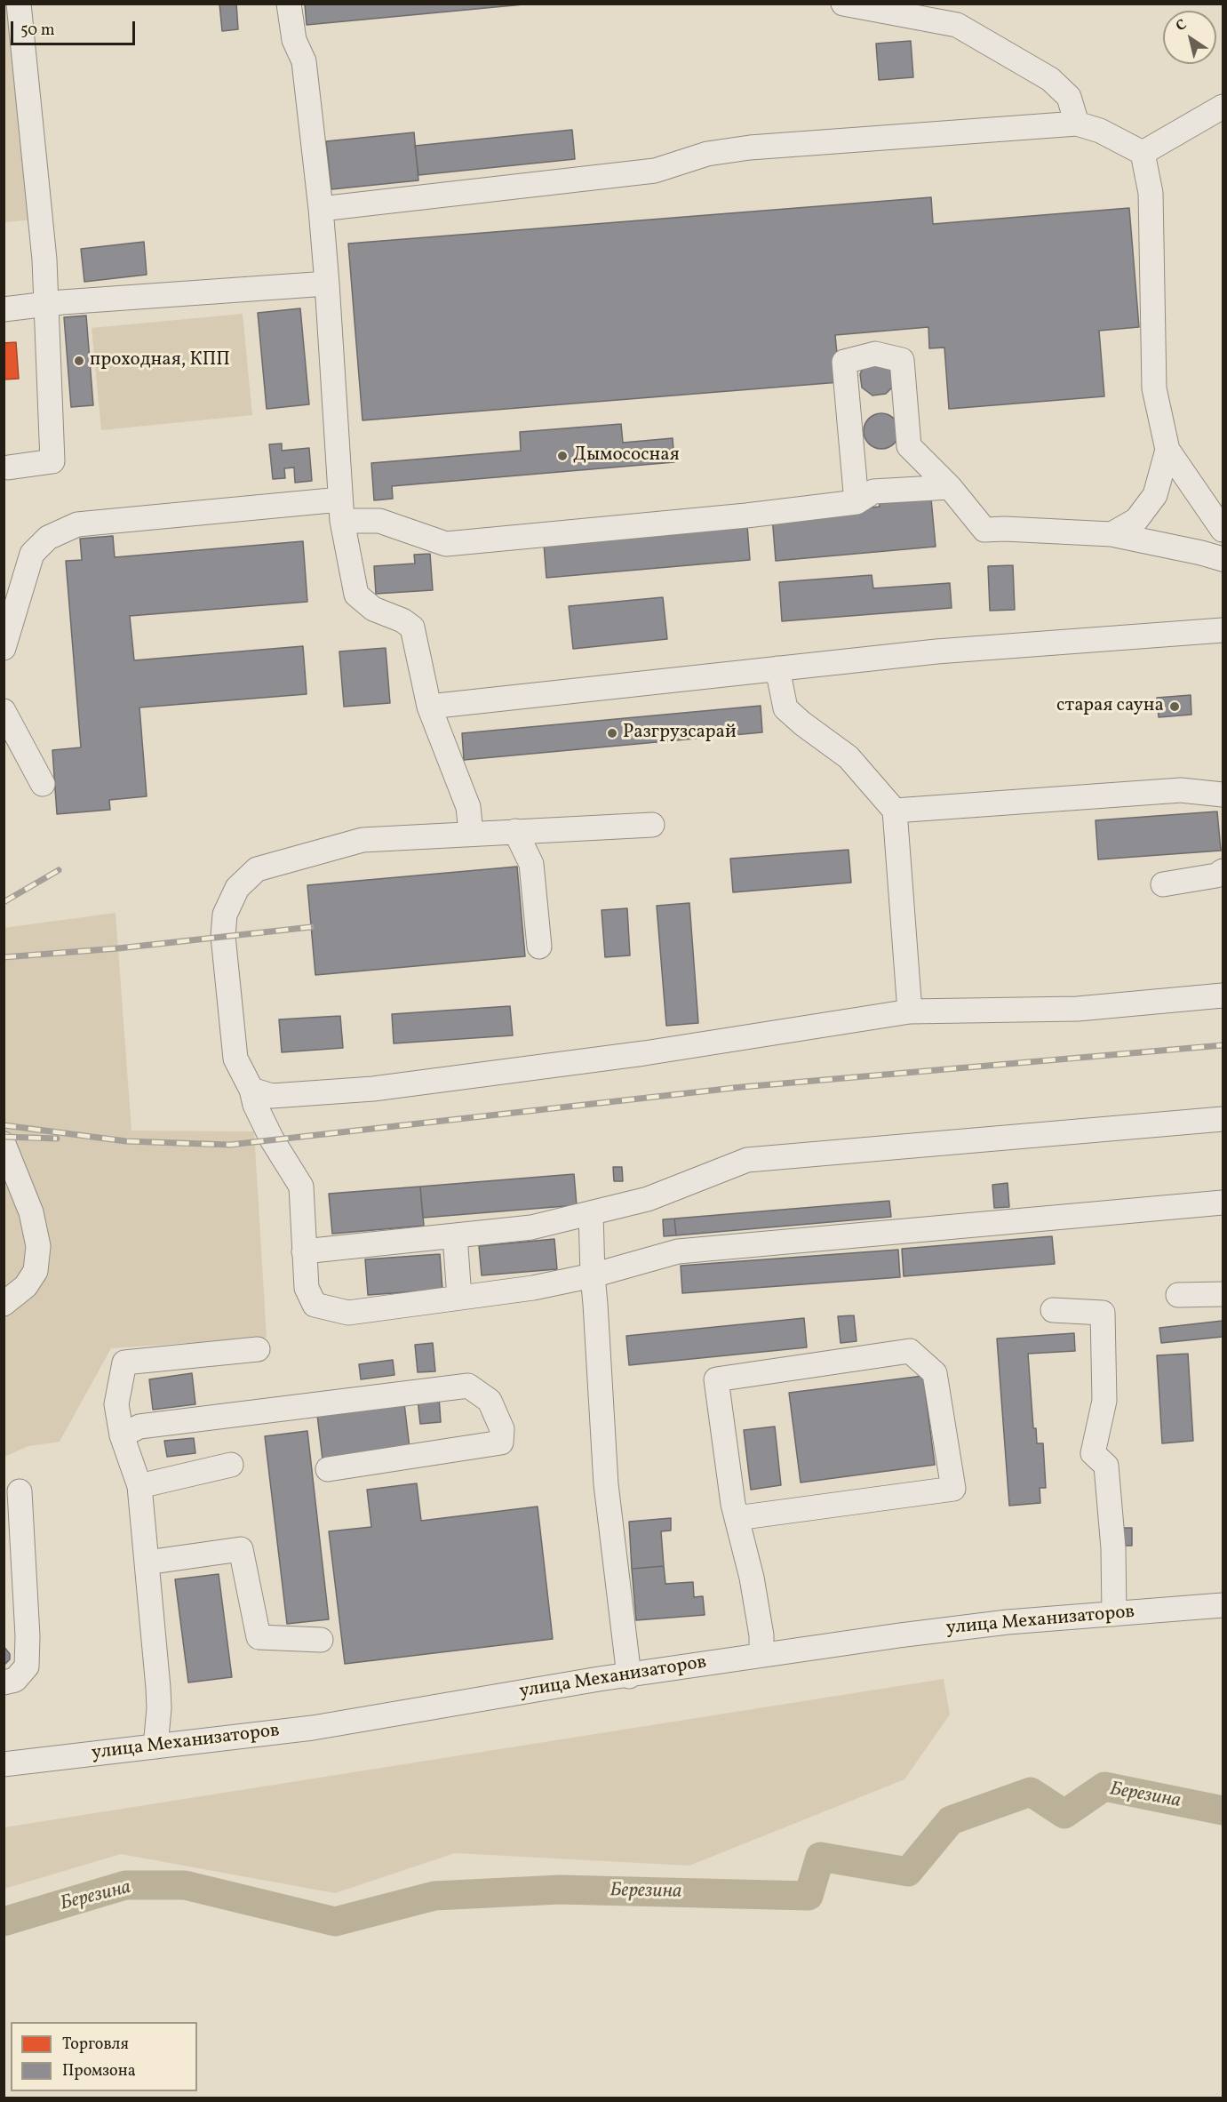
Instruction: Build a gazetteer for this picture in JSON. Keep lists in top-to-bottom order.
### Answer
{
  "streets": {
    "street": ["улица Механизаторов"]
  },
  "water": ["Березина"],
  "places": [
    "проходная, КПП",
    "Дымососная",
    "старая сауна",
    "Разгрузсарай"
  ],
  "legend": ["Торговля", "Промзона"],
  "scale_bar": "50 m",
  "north": "top left"
}
